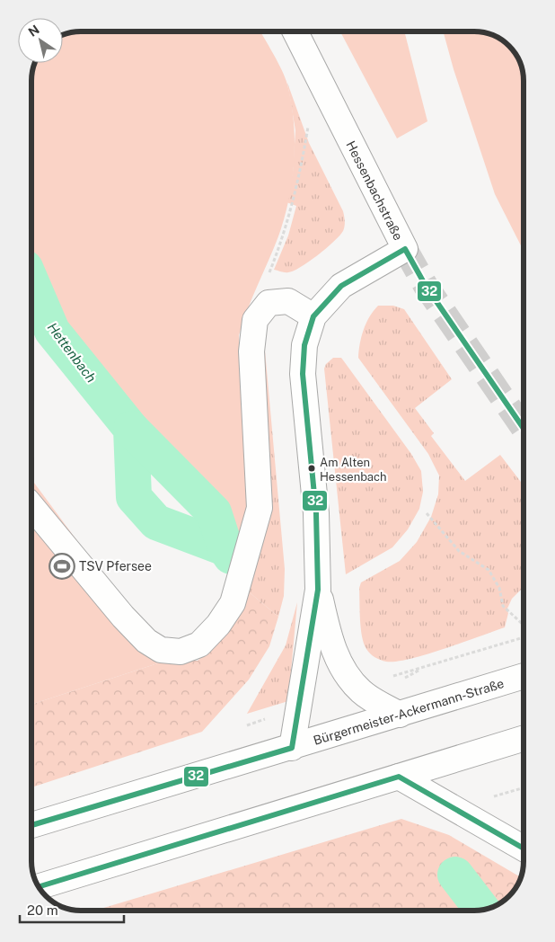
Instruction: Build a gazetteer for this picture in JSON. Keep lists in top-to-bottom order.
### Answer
{
  "streets": {
    "street": ["Hessenbachstraße", "Bürgermeister-Ackermann-Straße"]
  },
  "crossings": [
    ["Hessenbachstraße", "Bürgermeister-Ackermann-Straße"]
  ],
  "water": ["Hettenbach"],
  "places": {
    "other": ["Am Alten Hessenbach"],
    "sports": ["TSV Pfersee"]
  },
  "lines": ["transit line 32"],
  "scale_bar": "20 m",
  "north": "top left"
}
